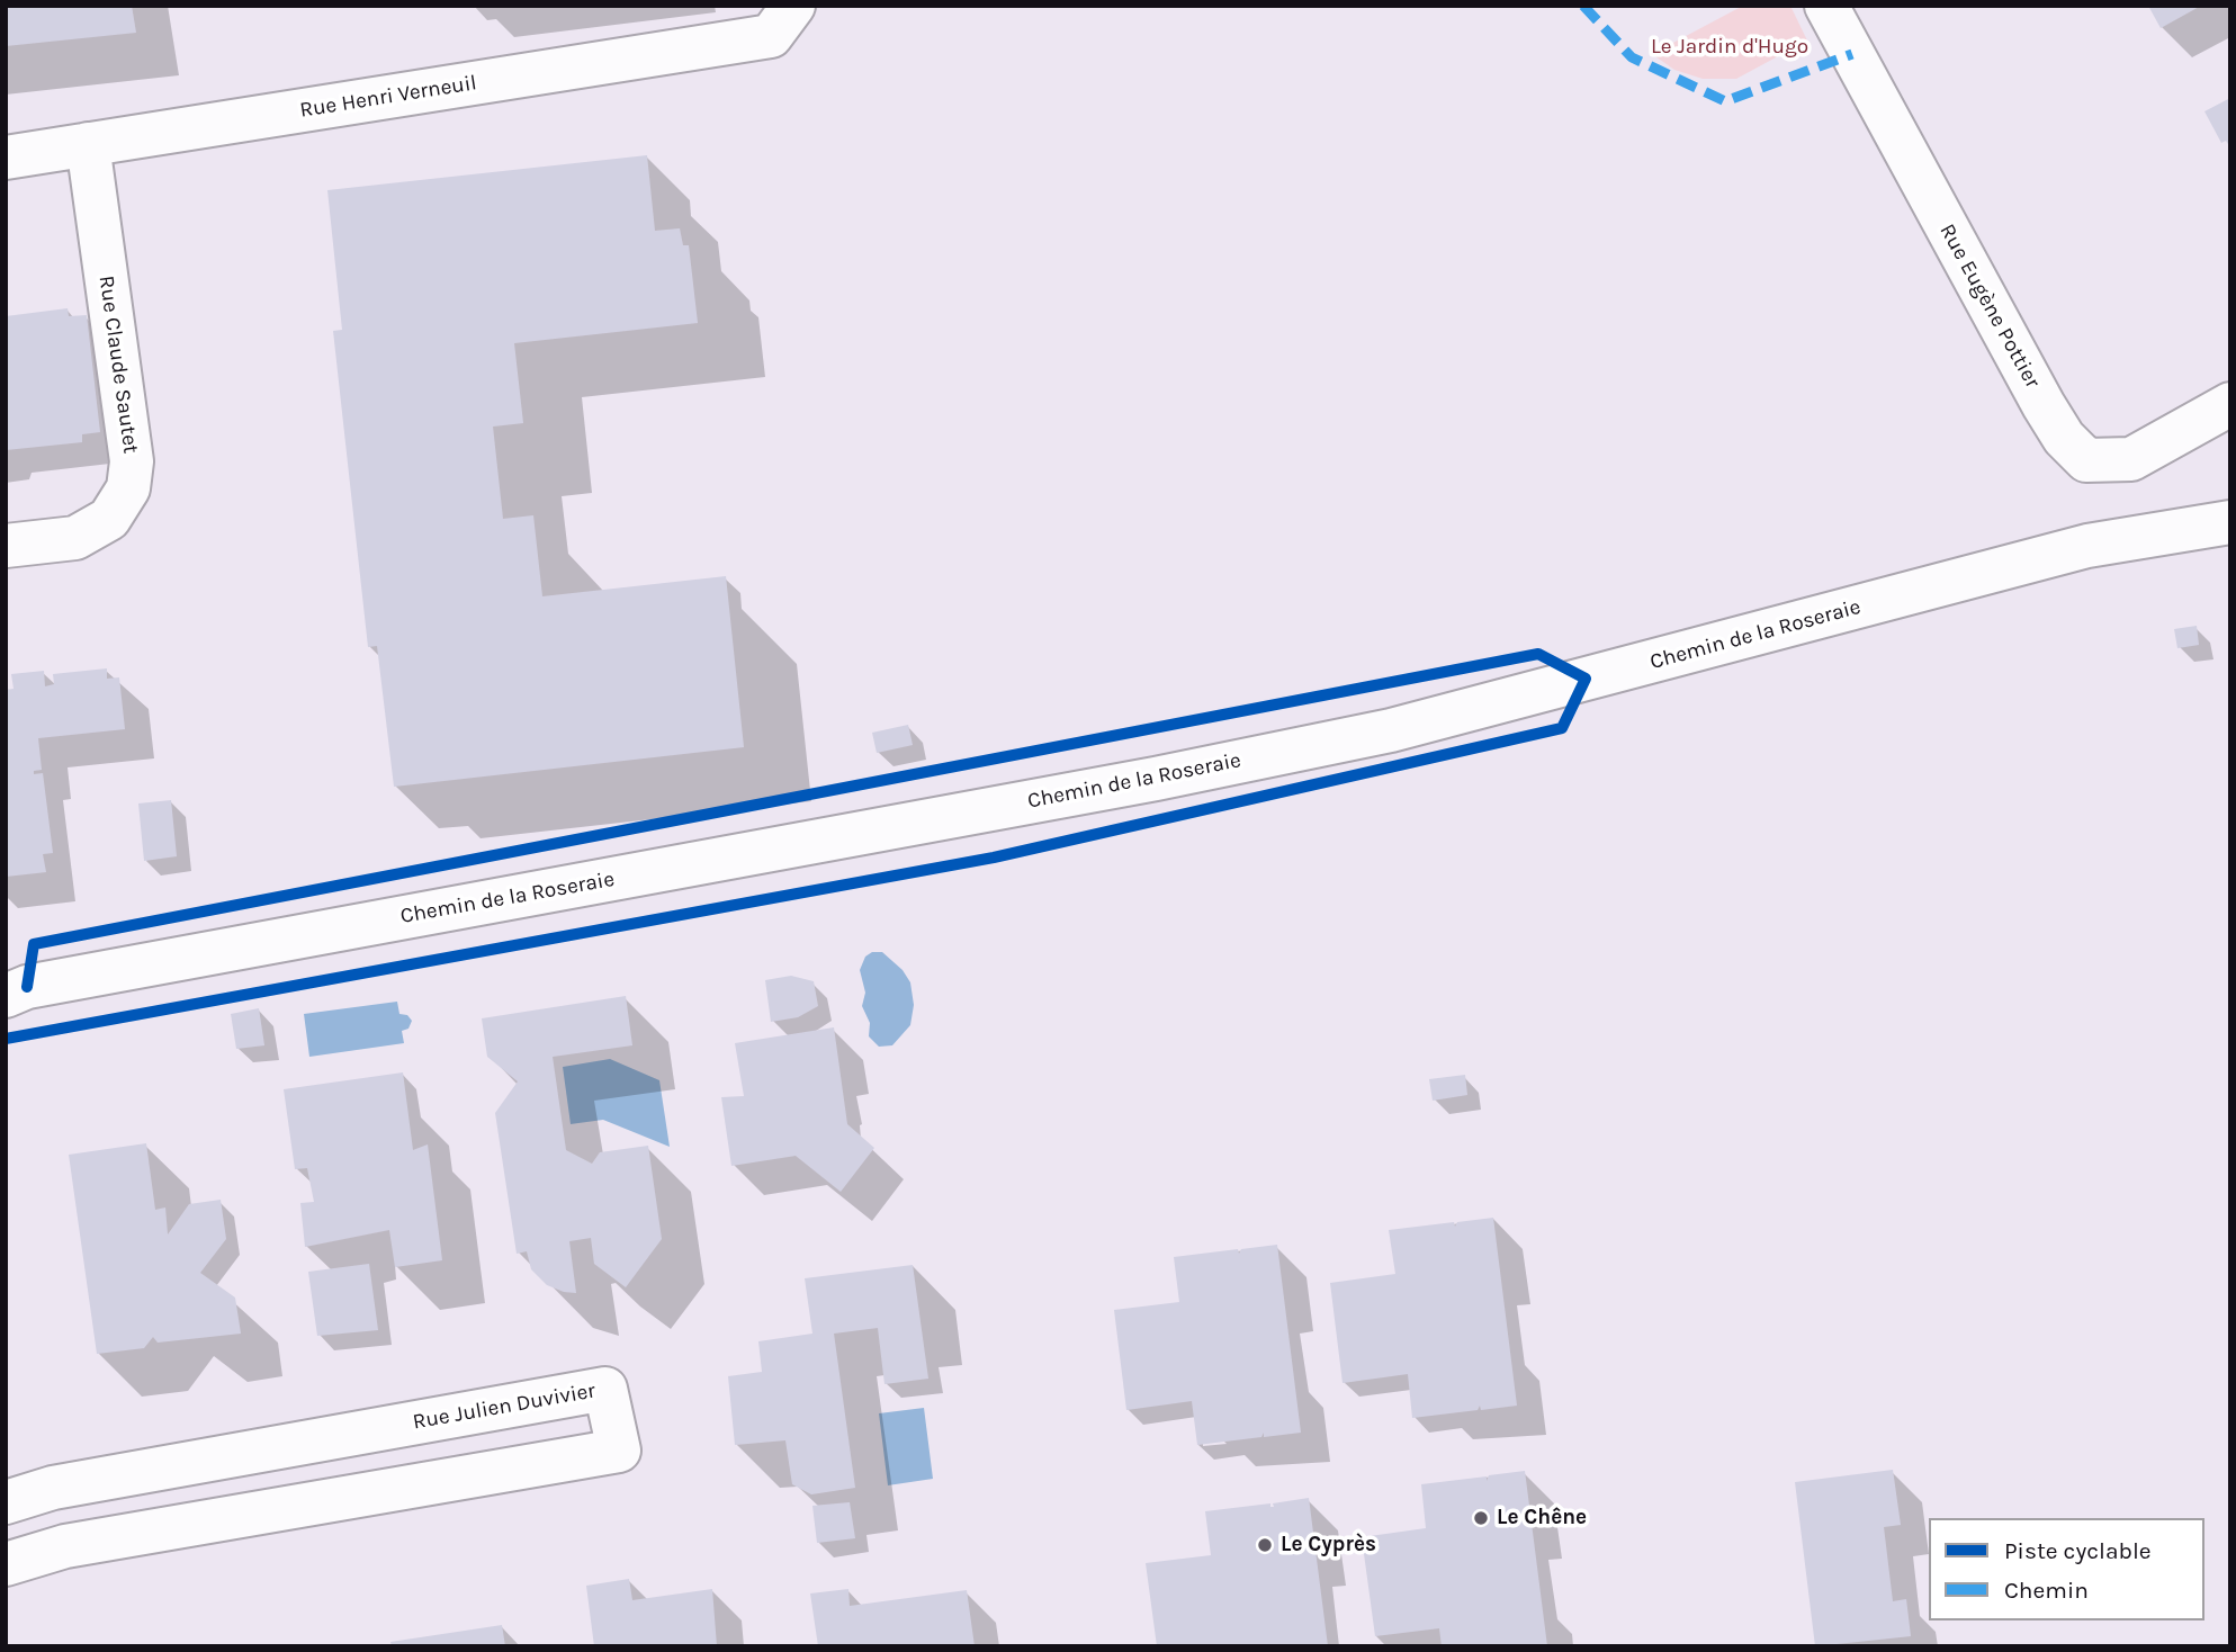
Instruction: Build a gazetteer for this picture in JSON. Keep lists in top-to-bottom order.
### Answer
{
  "streets": {
    "street": [
      "Rue Henri Verneuil",
      "Rue Eugène Pottier",
      "Rue Claude Sautet",
      "Chemin de la Roseraie",
      "Rue Julien Duvivier"
    ]
  },
  "crossings": [
    ["Rue Henri Verneuil", "Rue Claude Sautet"]
  ],
  "parks": ["Le Jardin d'Hugo"],
  "places": ["Le Chêne", "Le Cyprès"],
  "legend": ["Piste cyclable", "Chemin"]
}
